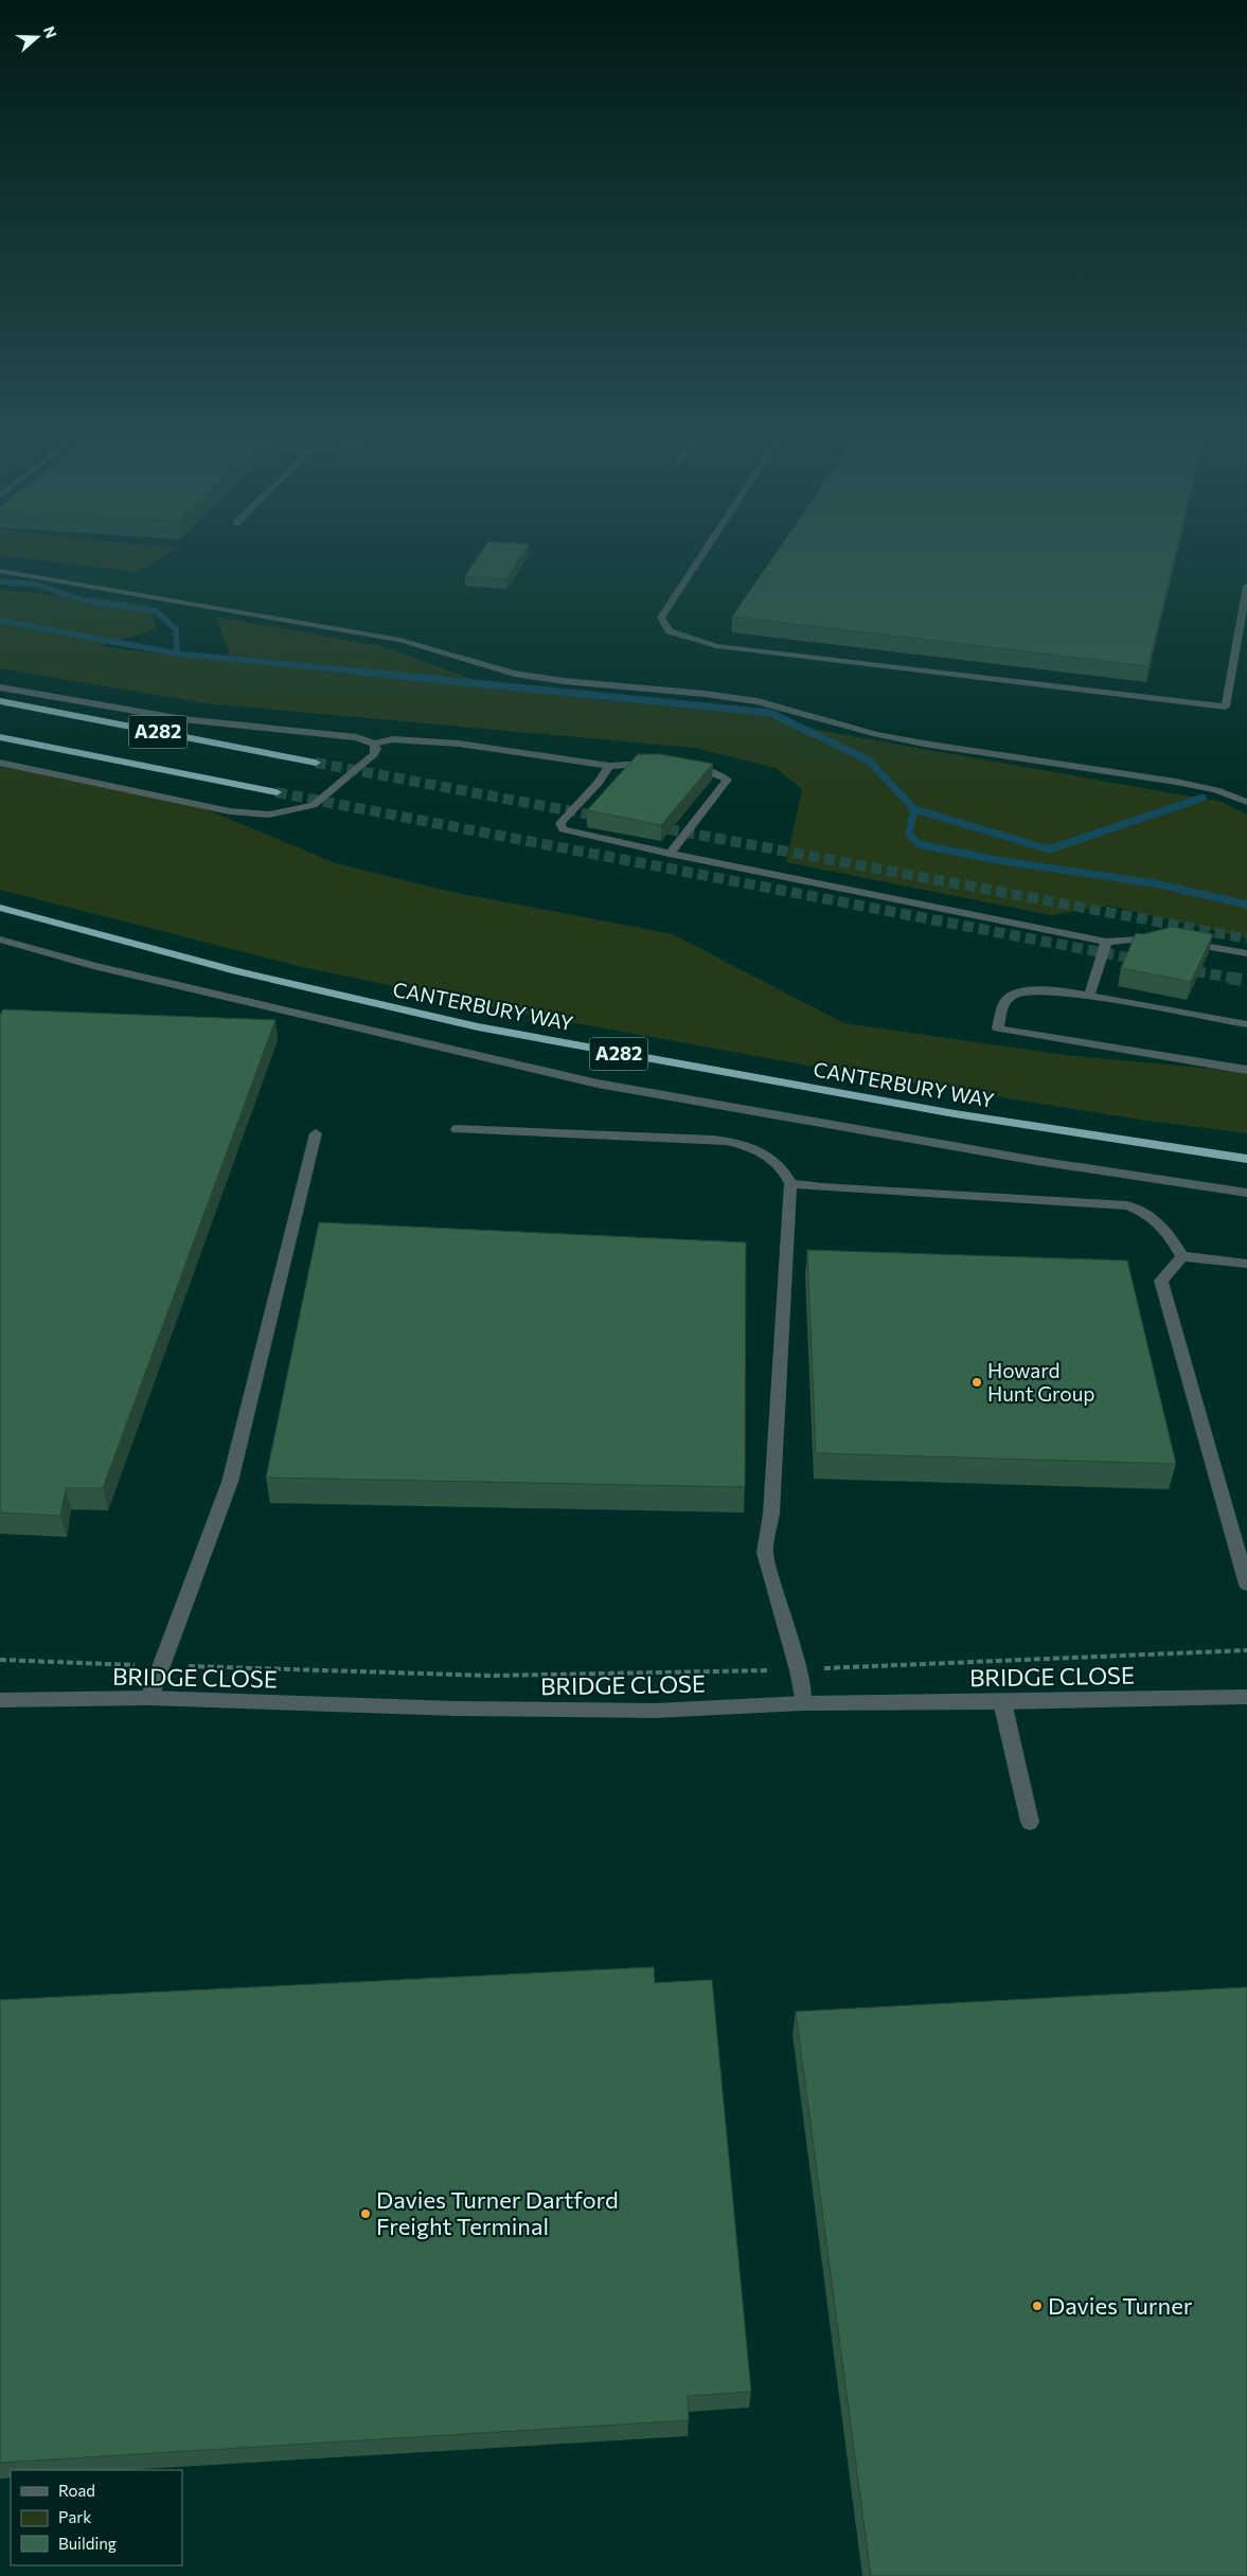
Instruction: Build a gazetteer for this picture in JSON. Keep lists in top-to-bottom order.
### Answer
{
  "streets": {
    "highway": ["A282", "CANTERBURY WAY"],
    "street": ["BRIDGE CLOSE"]
  },
  "places": ["Howard Hunt Group", "Davies Turner Dartford Freight Terminal", "Davies Turner"],
  "legend": ["Road", "Park", "Building"],
  "north": "right"
}
